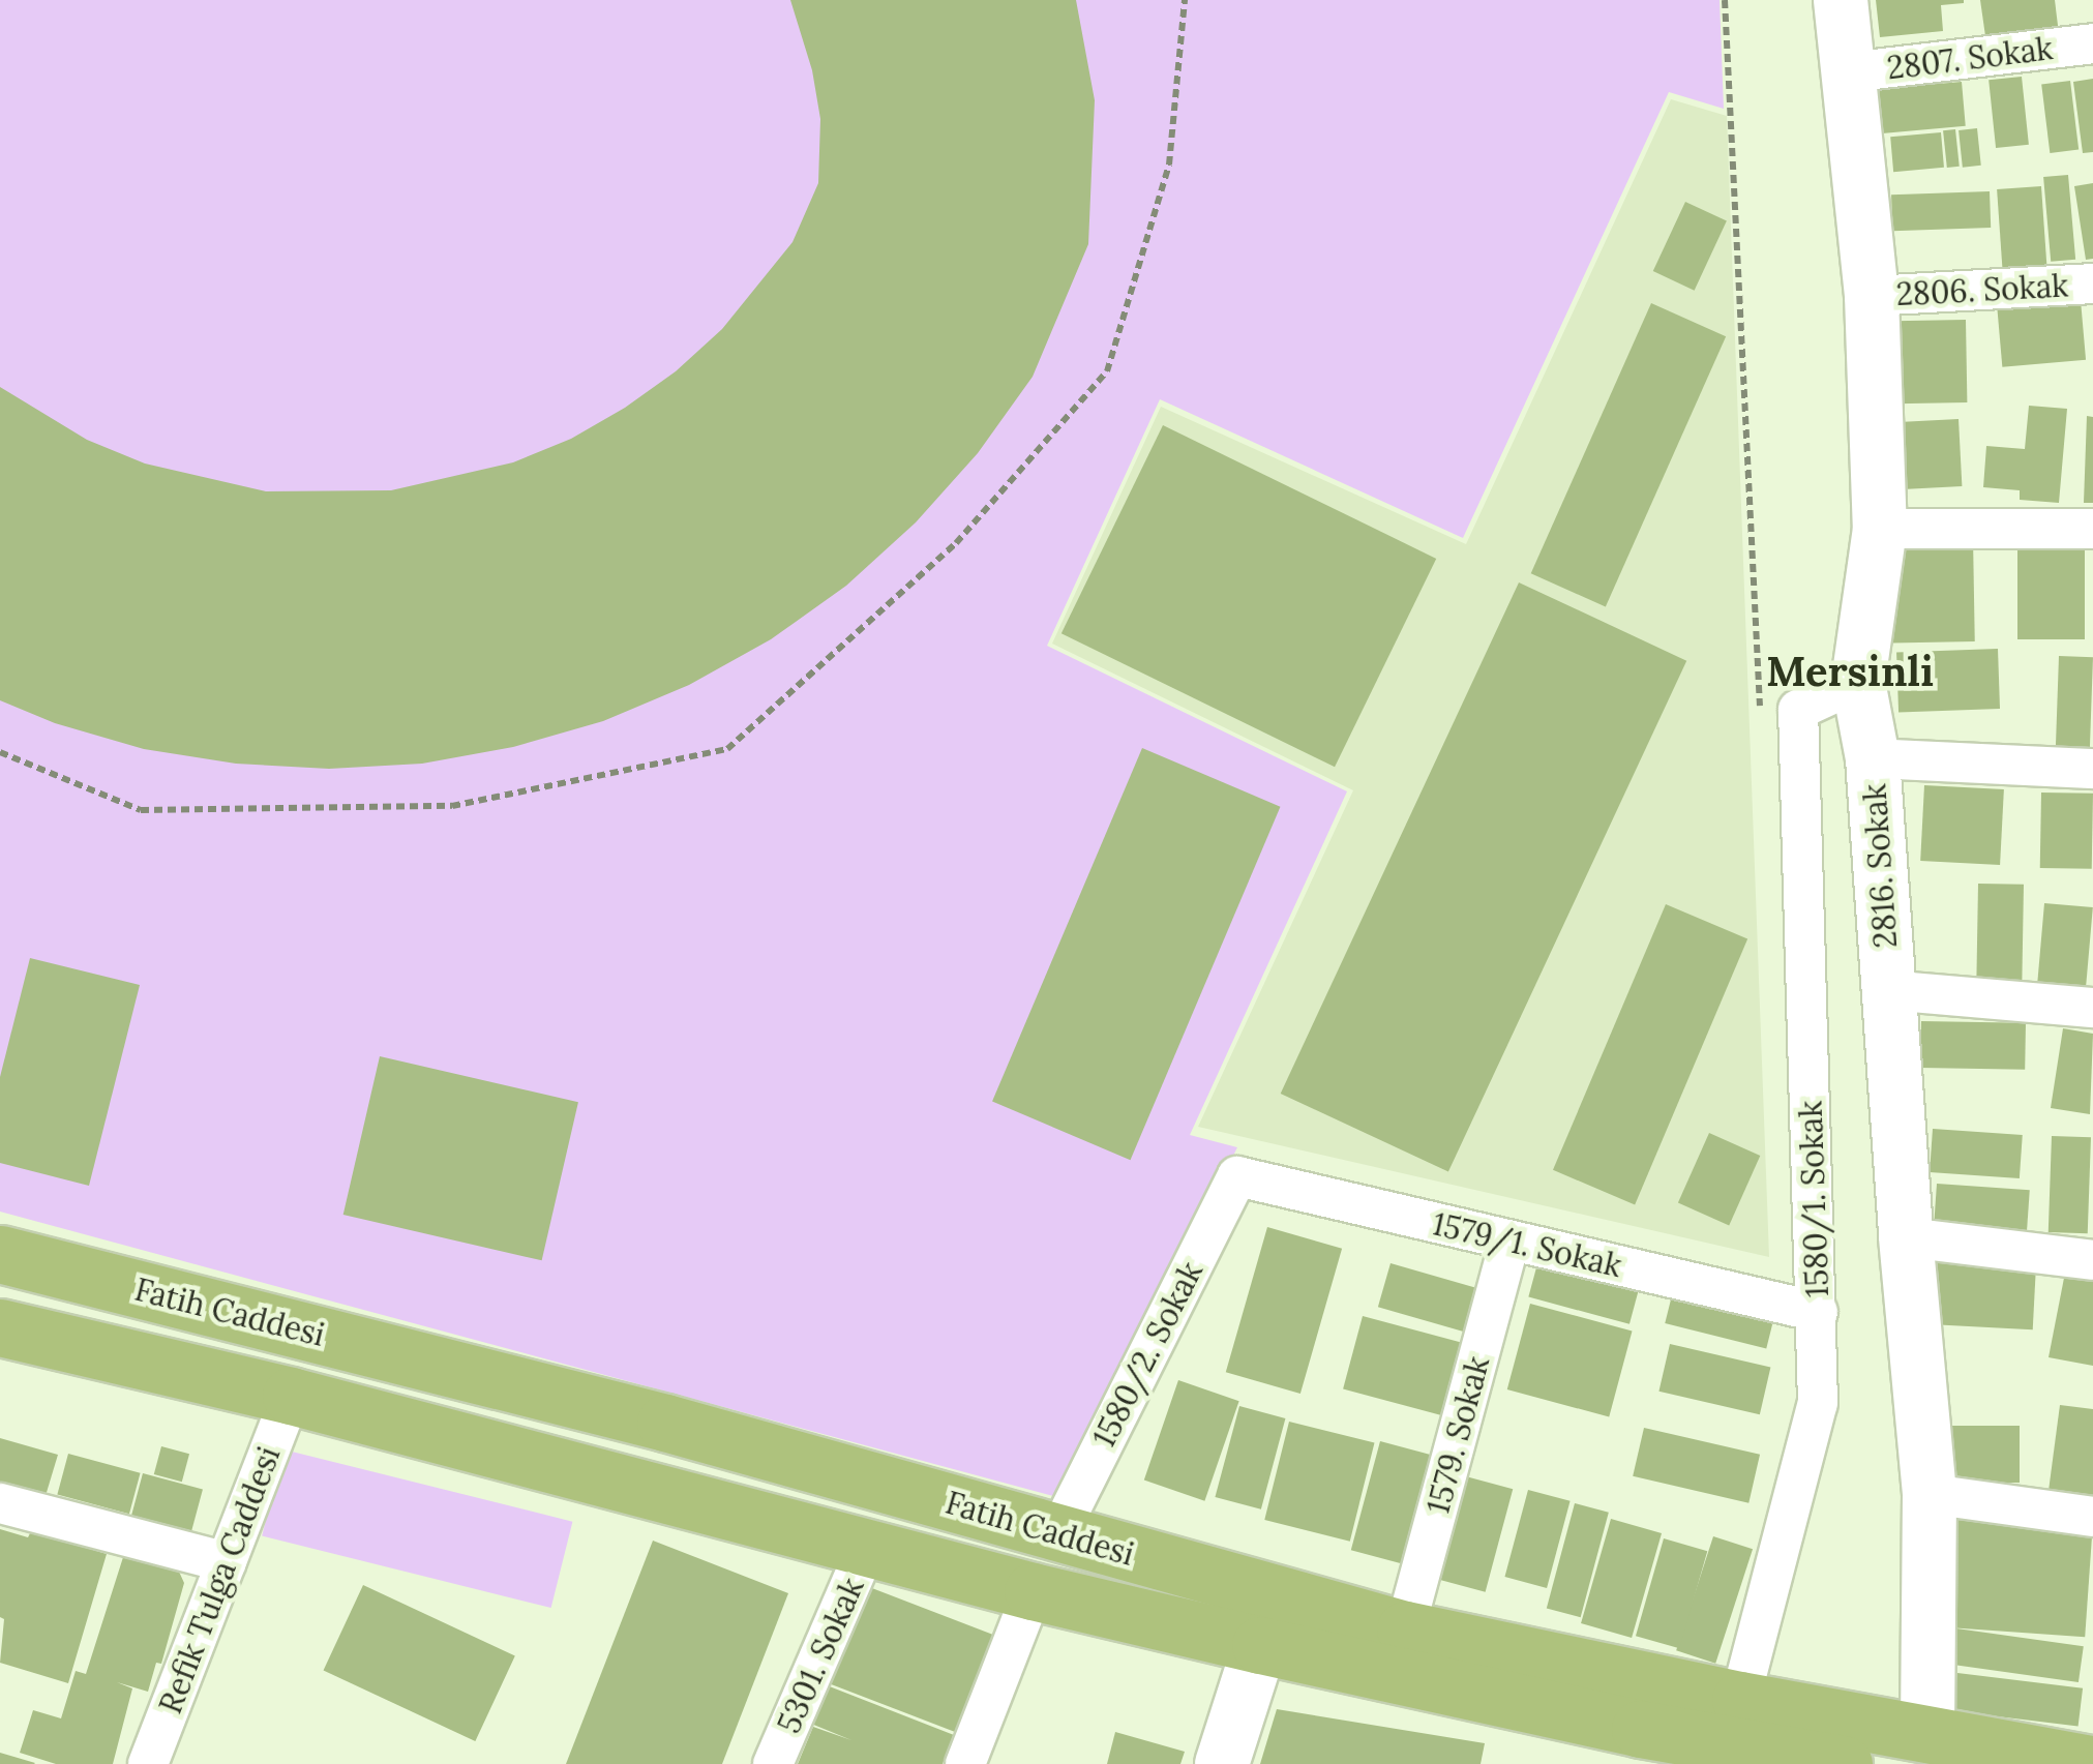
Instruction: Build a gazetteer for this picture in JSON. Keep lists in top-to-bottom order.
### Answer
{
  "streets": {
    "main road": ["Fatih Caddesi"],
    "street": [
      "2807. Sokak",
      "2806. Sokak",
      "2816. Sokak",
      "1580/1. Sokak",
      "1579/1. Sokak",
      "1580/2. Sokak",
      "1579. Sokak",
      "Refik Tulga Caddesi",
      "5301. Sokak"
    ]
  },
  "crossings": [
    ["2807. Sokak", "2816. Sokak"],
    ["2806. Sokak", "2816. Sokak"],
    ["2816. Sokak", "1580/1. Sokak"],
    ["2816. Sokak", "Fatih Caddesi"],
    ["1580/1. Sokak", "1579/1. Sokak"],
    ["1580/1. Sokak", "Fatih Caddesi"],
    ["1579/1. Sokak", "1580/2. Sokak"],
    ["1579/1. Sokak", "1579. Sokak"],
    ["Fatih Caddesi", "1580/2. Sokak"],
    ["Fatih Caddesi", "1579. Sokak"]
  ],
  "districts": ["Mersinli"]
}
